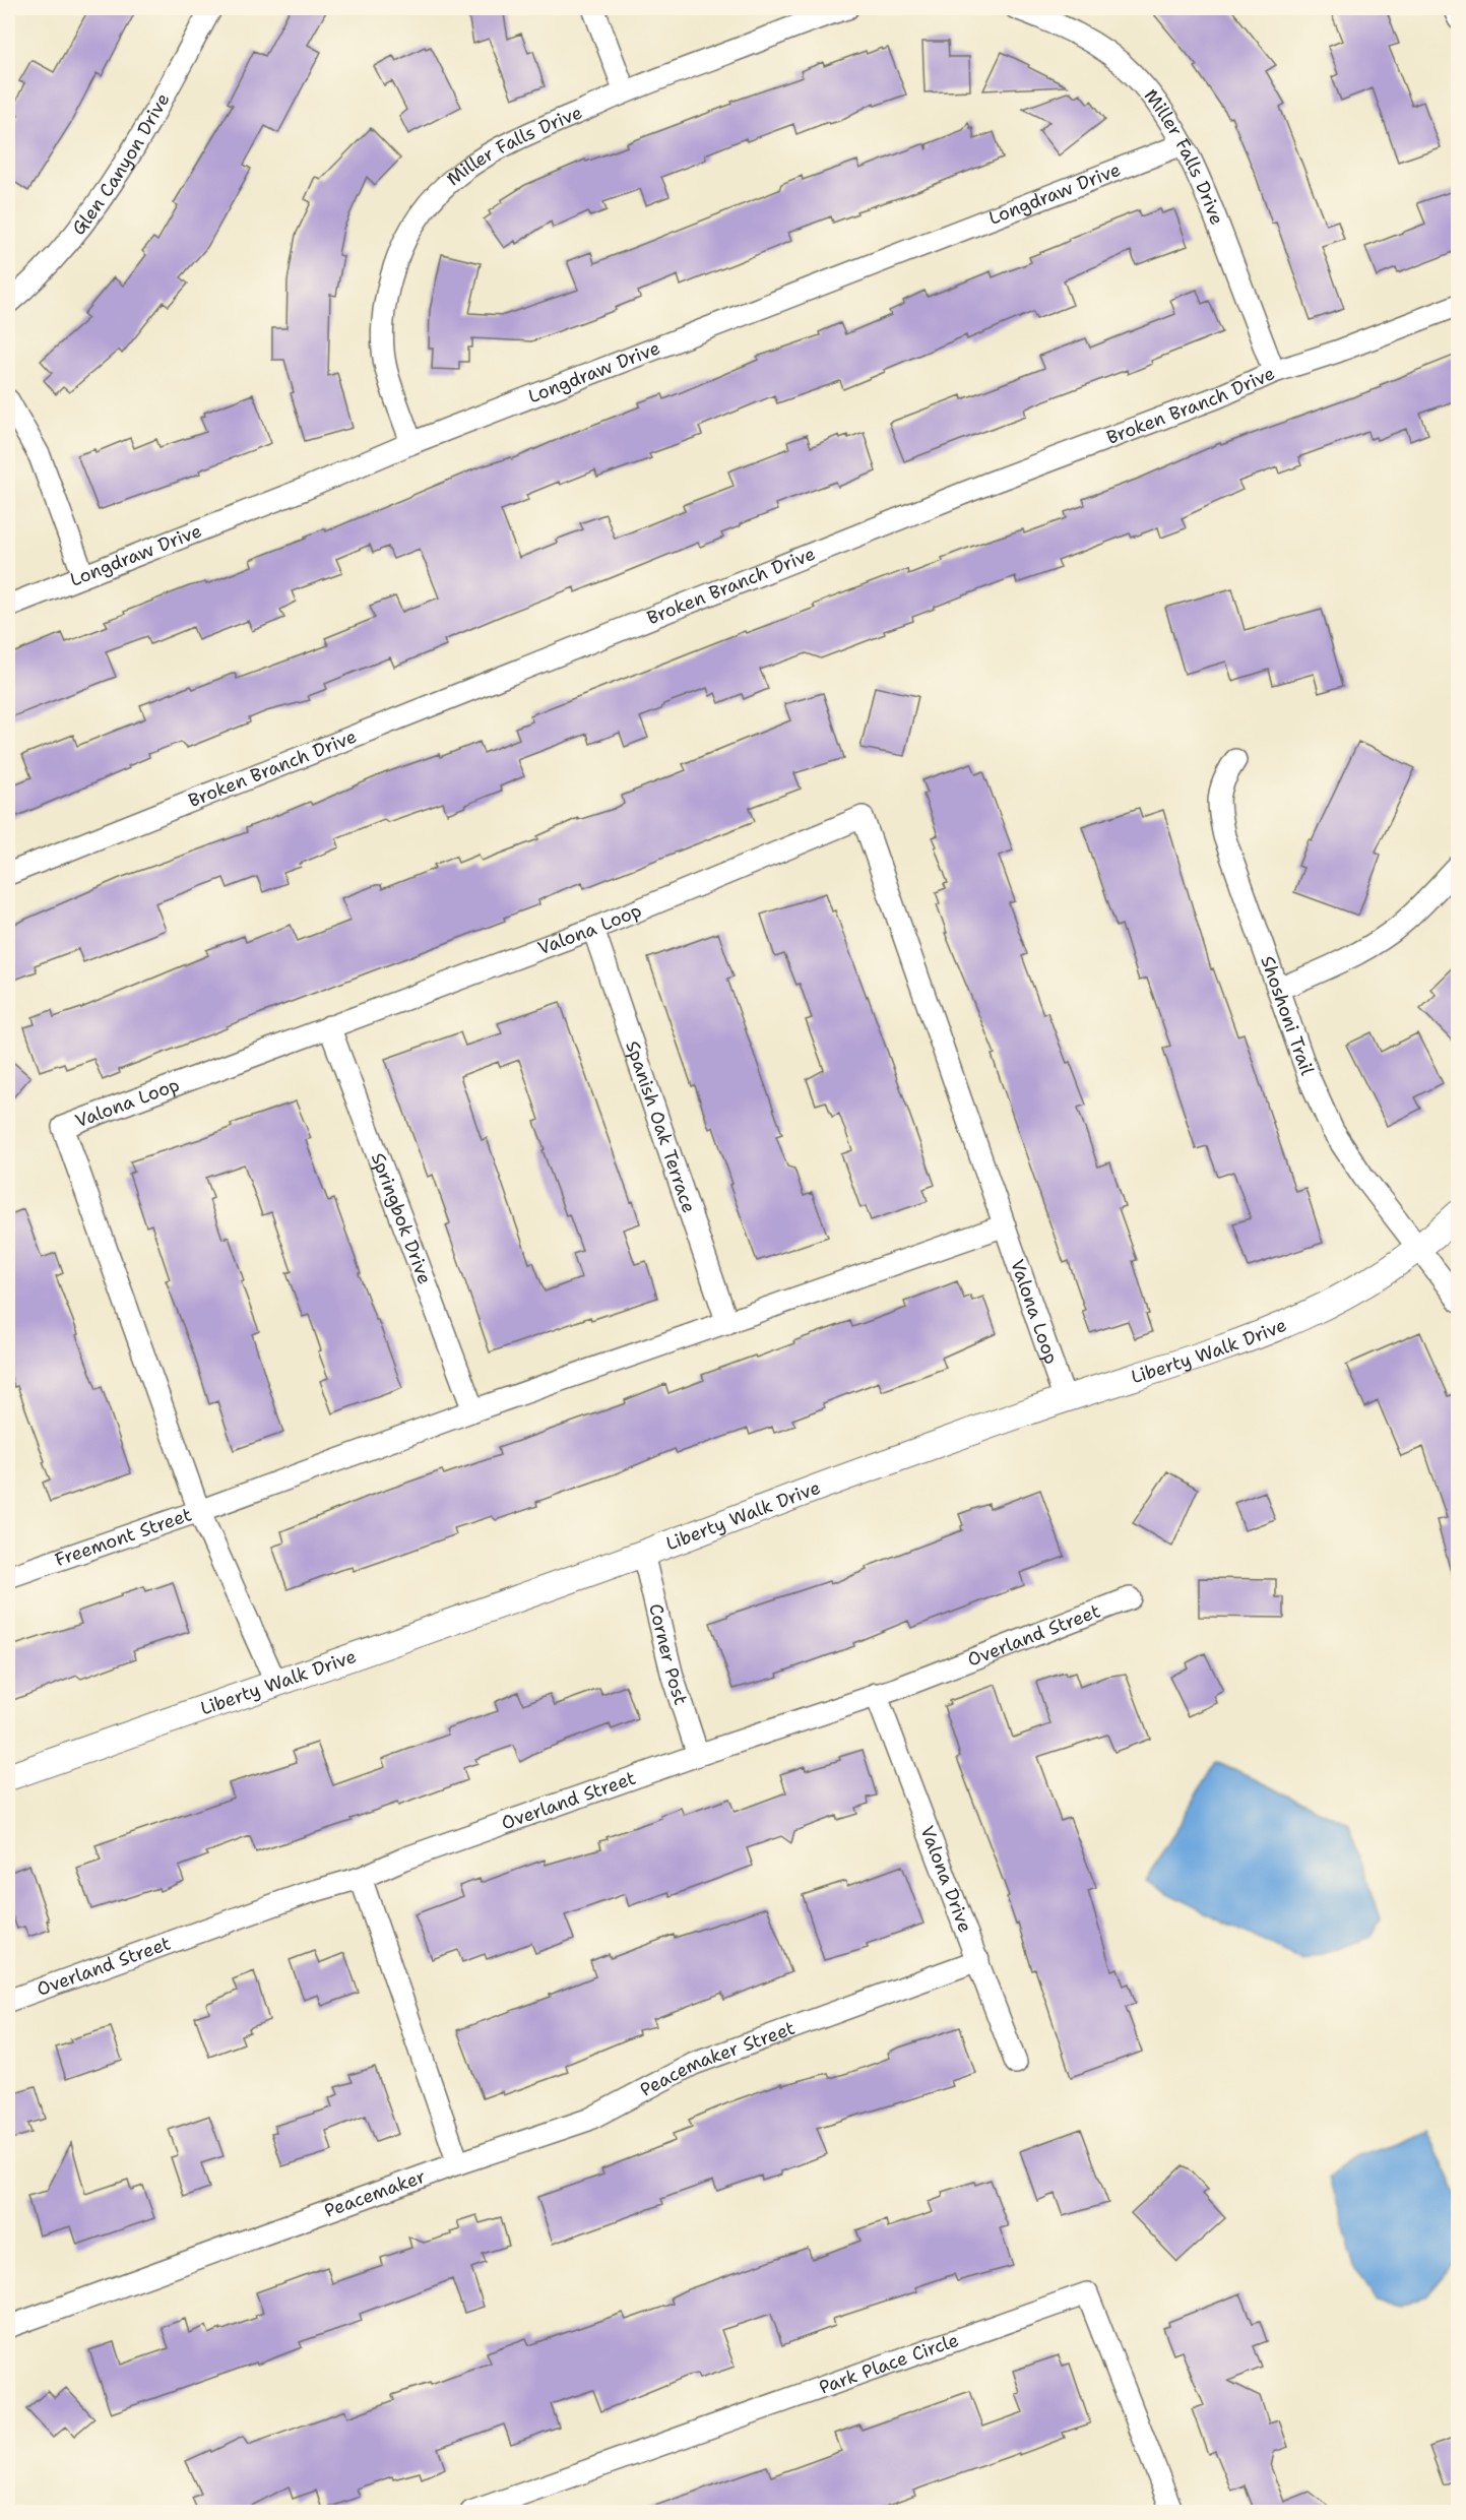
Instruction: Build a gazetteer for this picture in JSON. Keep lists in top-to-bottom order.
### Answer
{
  "streets": {
    "street": [
      "Miller Falls Drive",
      "Glen Canyon Drive",
      "Longdraw Drive",
      "Broken Branch Drive",
      "Valona Loop",
      "Shoshoni Trail",
      "Spanish Oak Terrace",
      "Springbok Drive",
      "Liberty Walk Drive",
      "Freemont Street",
      "Overland Street",
      "Corner Post",
      "Valona Drive",
      "Peacemaker Street",
      "Peacemaker",
      "Park Place Circle"
    ]
  },
  "crossings": [
    ["Miller Falls Drive", "Longdraw Drive"],
    ["Miller Falls Drive", "Broken Branch Drive"],
    ["Valona Loop", "Spanish Oak Terrace"],
    ["Valona Loop", "Springbok Drive"],
    ["Valona Loop", "Liberty Walk Drive"],
    ["Valona Loop", "Freemont Street"],
    ["Shoshoni Trail", "Liberty Walk Drive"],
    ["Liberty Walk Drive", "Freemont Street"],
    ["Liberty Walk Drive", "Corner Post"],
    ["Overland Street", "Corner Post"],
    ["Overland Street", "Valona Drive"],
    ["Valona Drive", "Peacemaker Street"],
    ["Peacemaker Street", "Peacemaker"]
  ]
}
